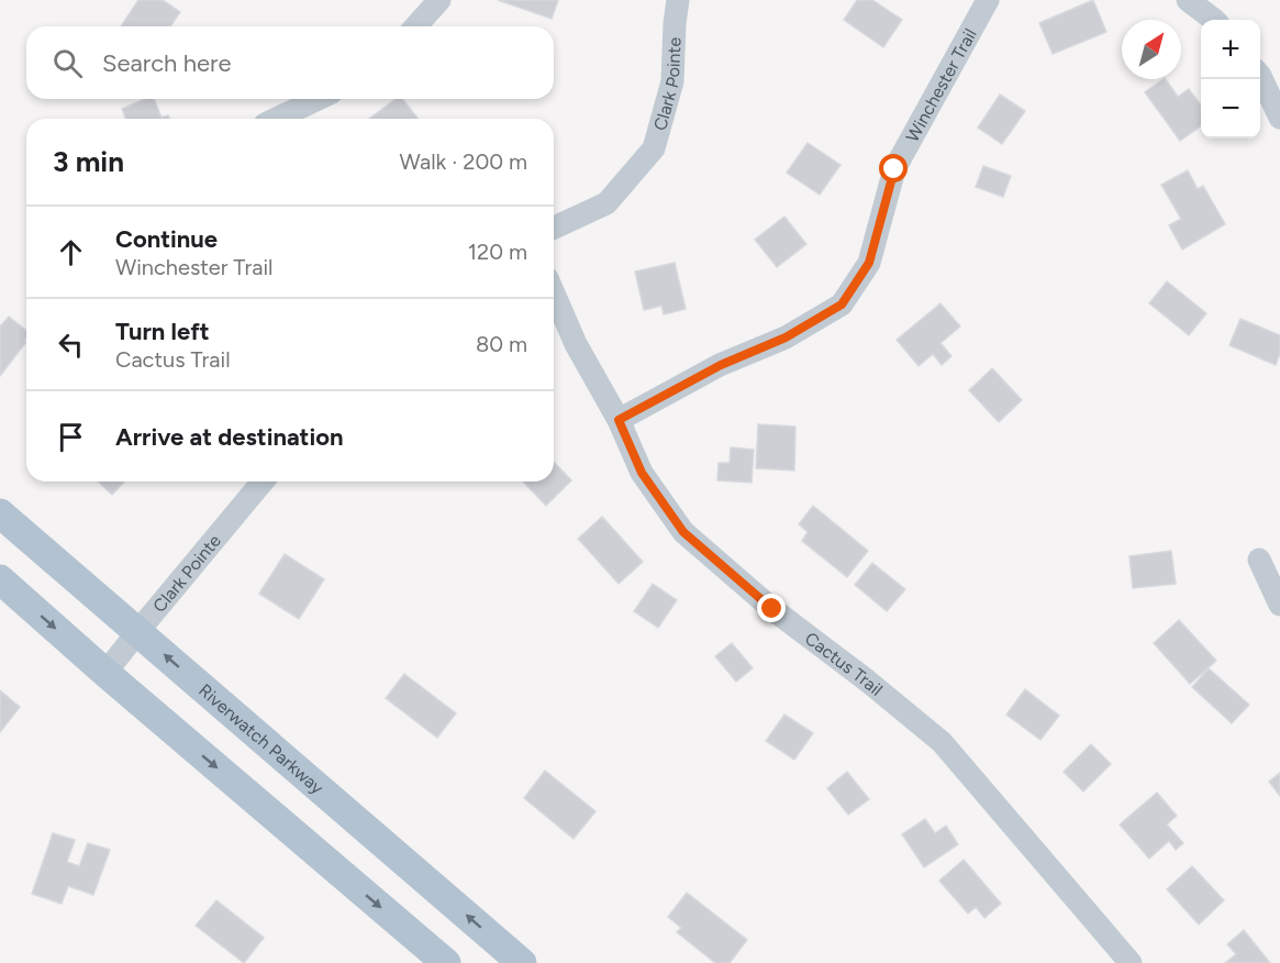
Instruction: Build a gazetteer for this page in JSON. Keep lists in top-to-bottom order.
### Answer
{
  "streets": {
    "main road": ["Riverwatch Parkway"],
    "street": ["Clark Pointe", "Winchester Trail", "Cactus Trail"]
  },
  "crossings": [
    ["Clark Pointe", "Riverwatch Parkway"],
    ["Winchester Trail", "Cactus Trail"]
  ],
  "north": "top right",
  "page": {
    "map_buttons": ["+", "−"],
    "search": "Search here",
    "heading": ["3 min", "Walk · 200 m"],
    "list": [
      ["Continue", "Winchester Trail", "120 m"],
      ["Turn left", "Cactus Trail", "80 m"],
      "Arrive at destination"
    ]
  }
}
